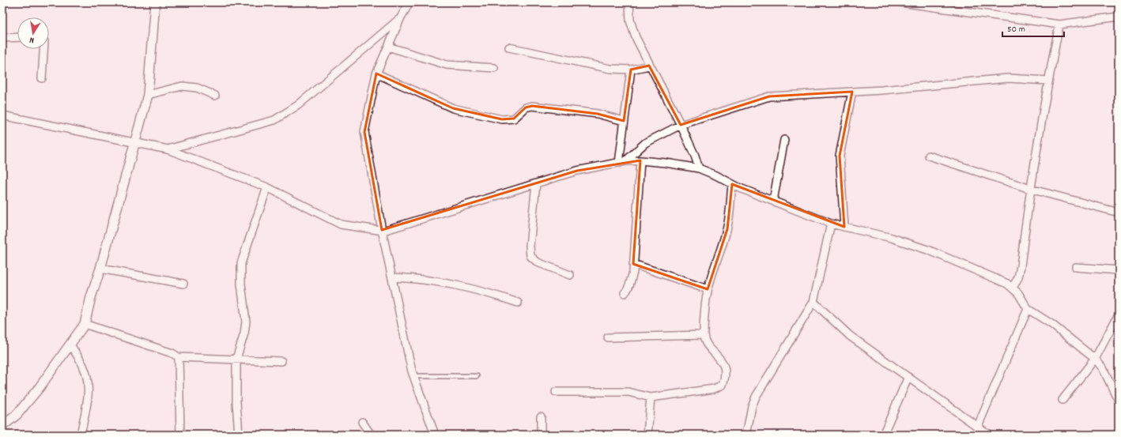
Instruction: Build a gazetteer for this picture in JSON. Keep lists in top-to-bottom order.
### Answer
{
  "scale_bar": "50 m",
  "north": "bottom"
}
